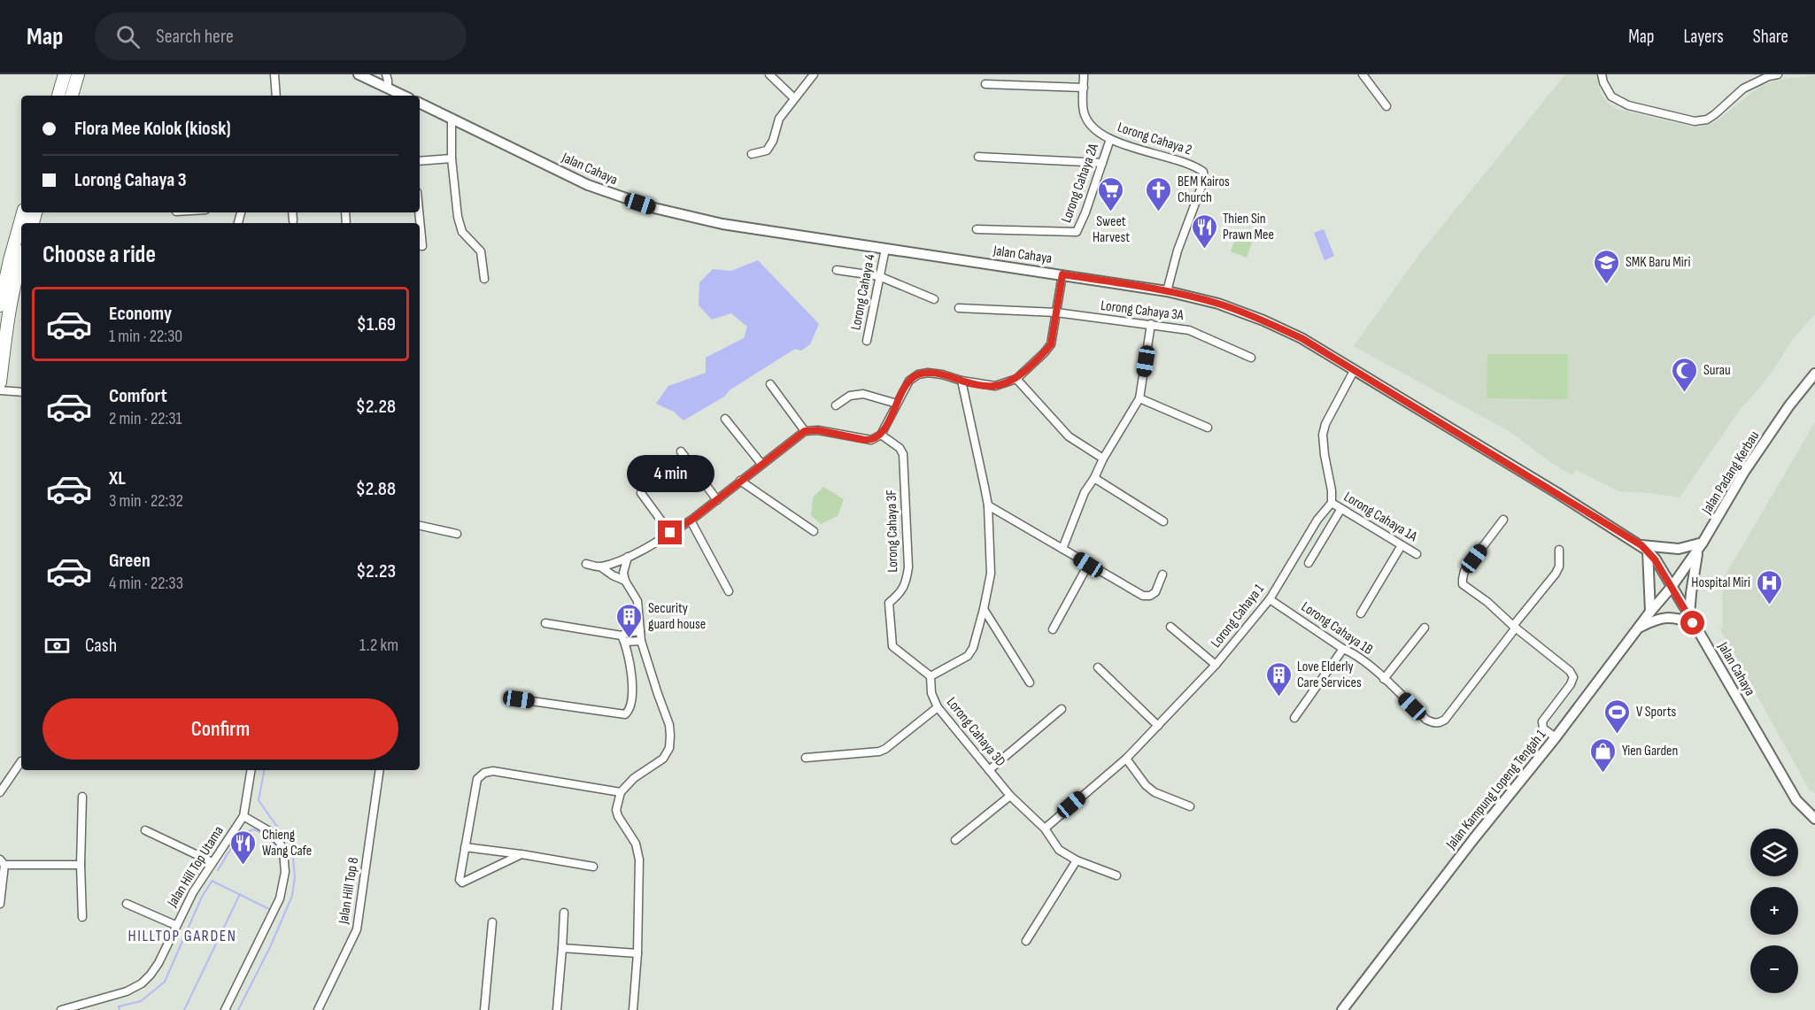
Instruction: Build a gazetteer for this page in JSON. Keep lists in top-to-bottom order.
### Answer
{
  "streets": {
    "street": [
      "Lorong Cahaya 2",
      "Jalan Cahaya",
      "Lorong Cahaya 2A",
      "Lorong Cahaya 4",
      "Lorong Cahaya 3A",
      "Jalan Padang Kerbau",
      "Lorong Cahaya 1A",
      "Lorong Cahaya 3F",
      "Lorong Cahaya 1",
      "Lorong Cahaya 1B",
      "Lorong Cahaya 3D",
      "Jalan Kampung Lopeng Tengah 1",
      "Jalan Hill Top Utama",
      "Jalan Hill Top 8"
    ]
  },
  "crossings": [
    ["Lorong Cahaya 2", "Jalan Cahaya"],
    ["Lorong Cahaya 2", "Lorong Cahaya 2A"],
    ["Jalan Cahaya", "Lorong Cahaya 4"],
    ["Jalan Cahaya", "Jalan Padang Kerbau"],
    ["Jalan Cahaya", "Jalan Kampung Lopeng Tengah 1"],
    ["Jalan Padang Kerbau", "Jalan Kampung Lopeng Tengah 1"],
    ["Lorong Cahaya 1A", "Lorong Cahaya 1"],
    ["Lorong Cahaya 3F", "Lorong Cahaya 3D"],
    ["Lorong Cahaya 1", "Lorong Cahaya 1B"],
    ["Lorong Cahaya 1", "Lorong Cahaya 3D"]
  ],
  "districts": ["HILLTOP GARDEN"],
  "places": {
    "supermarket": ["Sweet Harvest"],
    "church": ["BEM Kairos Church"],
    "restaurant": ["Thien Sin Prawn Mee", "Chieng Wang Cafe"],
    "school or university": ["SMK Baru Miri"],
    "mosque": ["Surau"],
    "hospital": ["Hospital Miri"],
    "building": ["Security guard house", "Love Elderly Care Services"],
    "sports": ["V Sports"],
    "shop": ["Yien Garden"]
  },
  "page": {
    "header": "Map",
    "search": "Search here",
    "nav": ["Map", "Layers", "Share"],
    "banner": ["Flora Mee Kolok (kiosk)", "Lorong Cahaya 3"],
    "heading": "Choose a ride",
    "list": [
      {
        "name": "Economy",
        "note": "1 min · 22:30",
        "value": "$1.69"
      },
      {
        "name": "Comfort",
        "note": "2 min · 22:31",
        "value": "$2.28"
      },
      {
        "name": "XL",
        "note": "3 min · 22:32",
        "value": "$2.88"
      },
      {
        "name": "Green",
        "note": "4 min · 22:33",
        "value": "$2.23"
      }
    ],
    "bubble": "4 min",
    "pay": ["Cash", "1.2 km"],
    "buttons": "Confirm",
    "map_buttons": ["+", "−"]
  }
}
